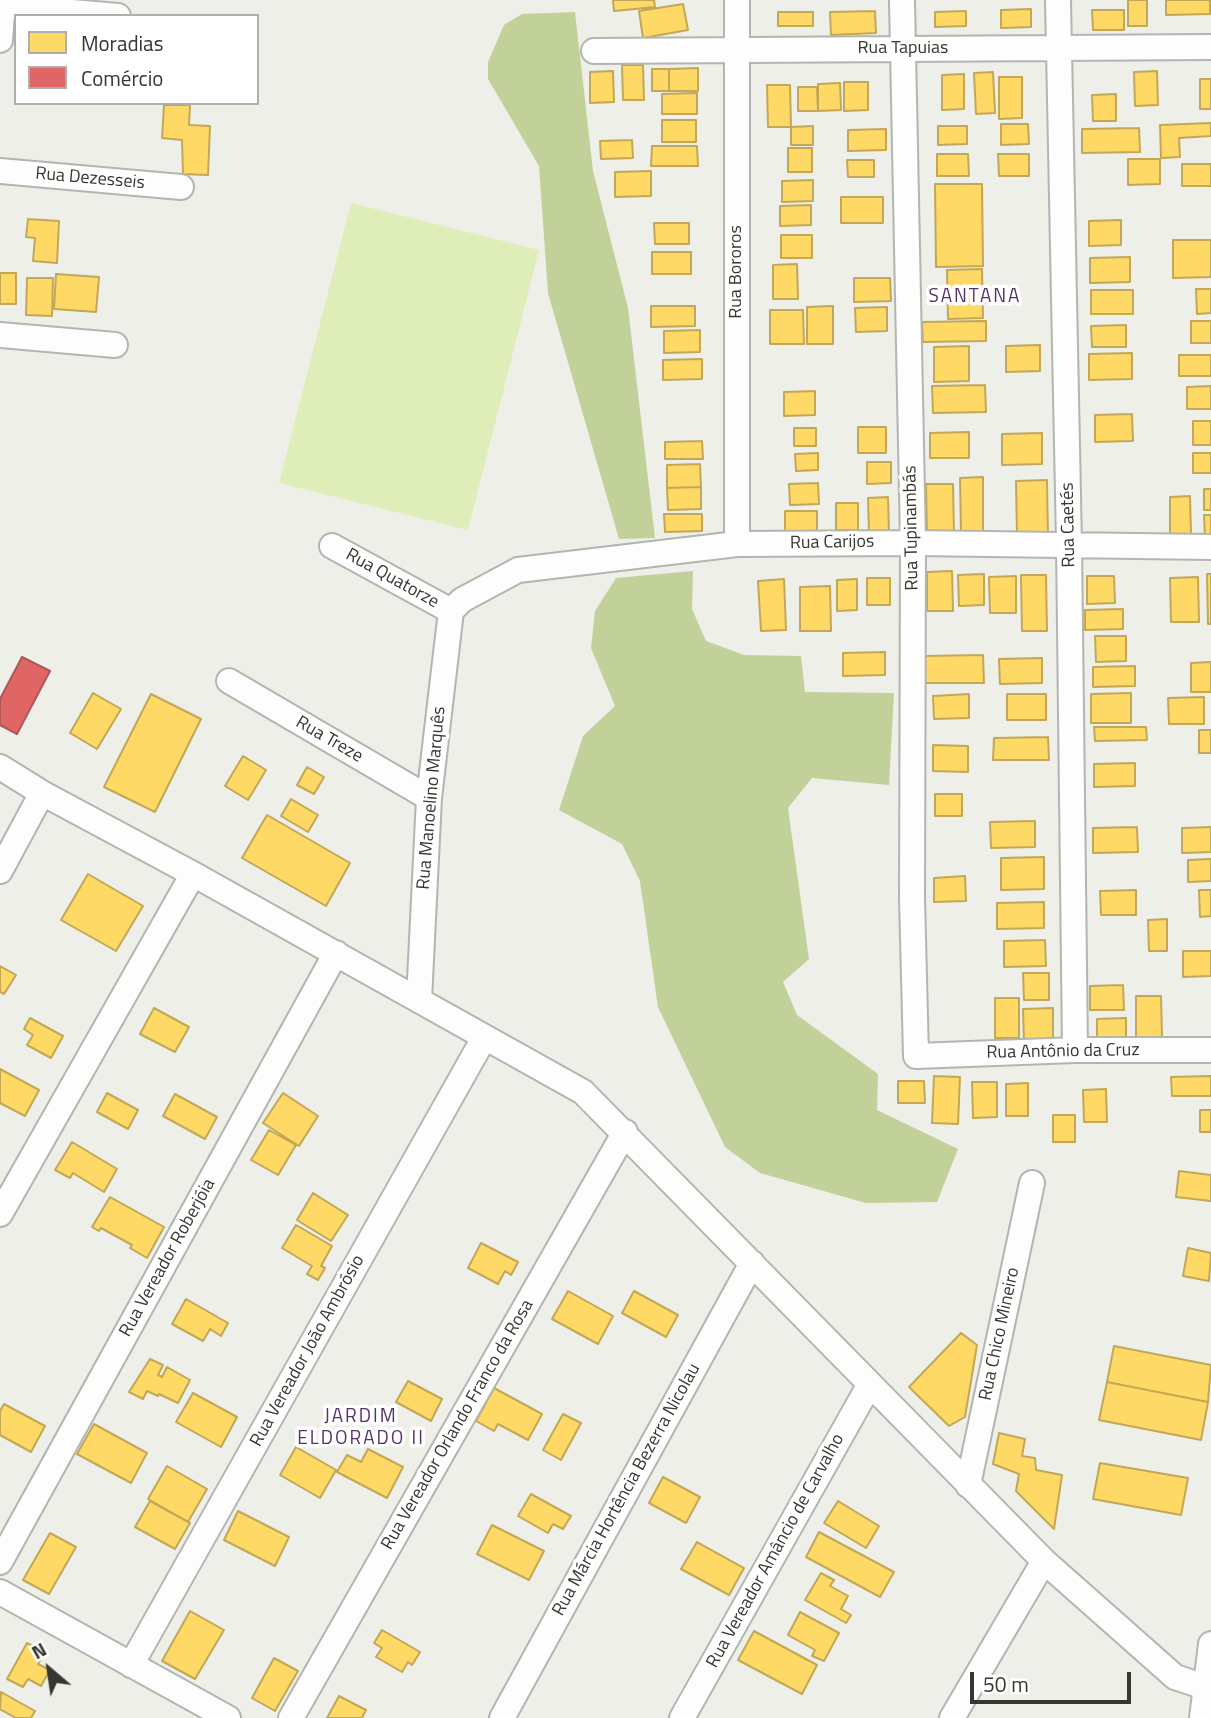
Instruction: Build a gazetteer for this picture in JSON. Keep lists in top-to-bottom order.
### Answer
{
  "streets": {
    "street": [
      "Rua Tapuias",
      "Rua Dezesseis",
      "Rua Bororos",
      "Rua Caetés",
      "Rua Tupinambás",
      "Rua Carijos",
      "Rua Quatorze",
      "Rua Treze",
      "Rua Manoelino Marquês",
      "Rua Antônio da Cruz",
      "Rua Vereador Roberjóia",
      "Rua Chico Mineiro",
      "Rua Vereador João Ambrósio",
      "Rua Vereador Orlando Franco da Rosa",
      "Rua Márcia Hortência Bezerra Nicolau",
      "Rua Vereador Amâncio de Carvalho"
    ]
  },
  "crossings": [
    ["Rua Tapuias", "Rua Bororos"],
    ["Rua Tapuias", "Rua Caetés"],
    ["Rua Tapuias", "Rua Tupinambás"],
    ["Rua Bororos", "Rua Carijos"],
    ["Rua Caetés", "Rua Carijos"],
    ["Rua Caetés", "Rua Antônio da Cruz"],
    ["Rua Tupinambás", "Rua Carijos"],
    ["Rua Tupinambás", "Rua Antônio da Cruz"],
    ["Rua Carijos", "Rua Quatorze"],
    ["Rua Carijos", "Rua Manoelino Marquês"],
    ["Rua Quatorze", "Rua Manoelino Marquês"],
    ["Rua Treze", "Rua Manoelino Marquês"]
  ],
  "districts": ["SANTANA", "JARDIM ELDORADO II"],
  "legend": ["Moradias", "Comércio"],
  "scale_bar": "50 m",
  "north": "top left"
}
